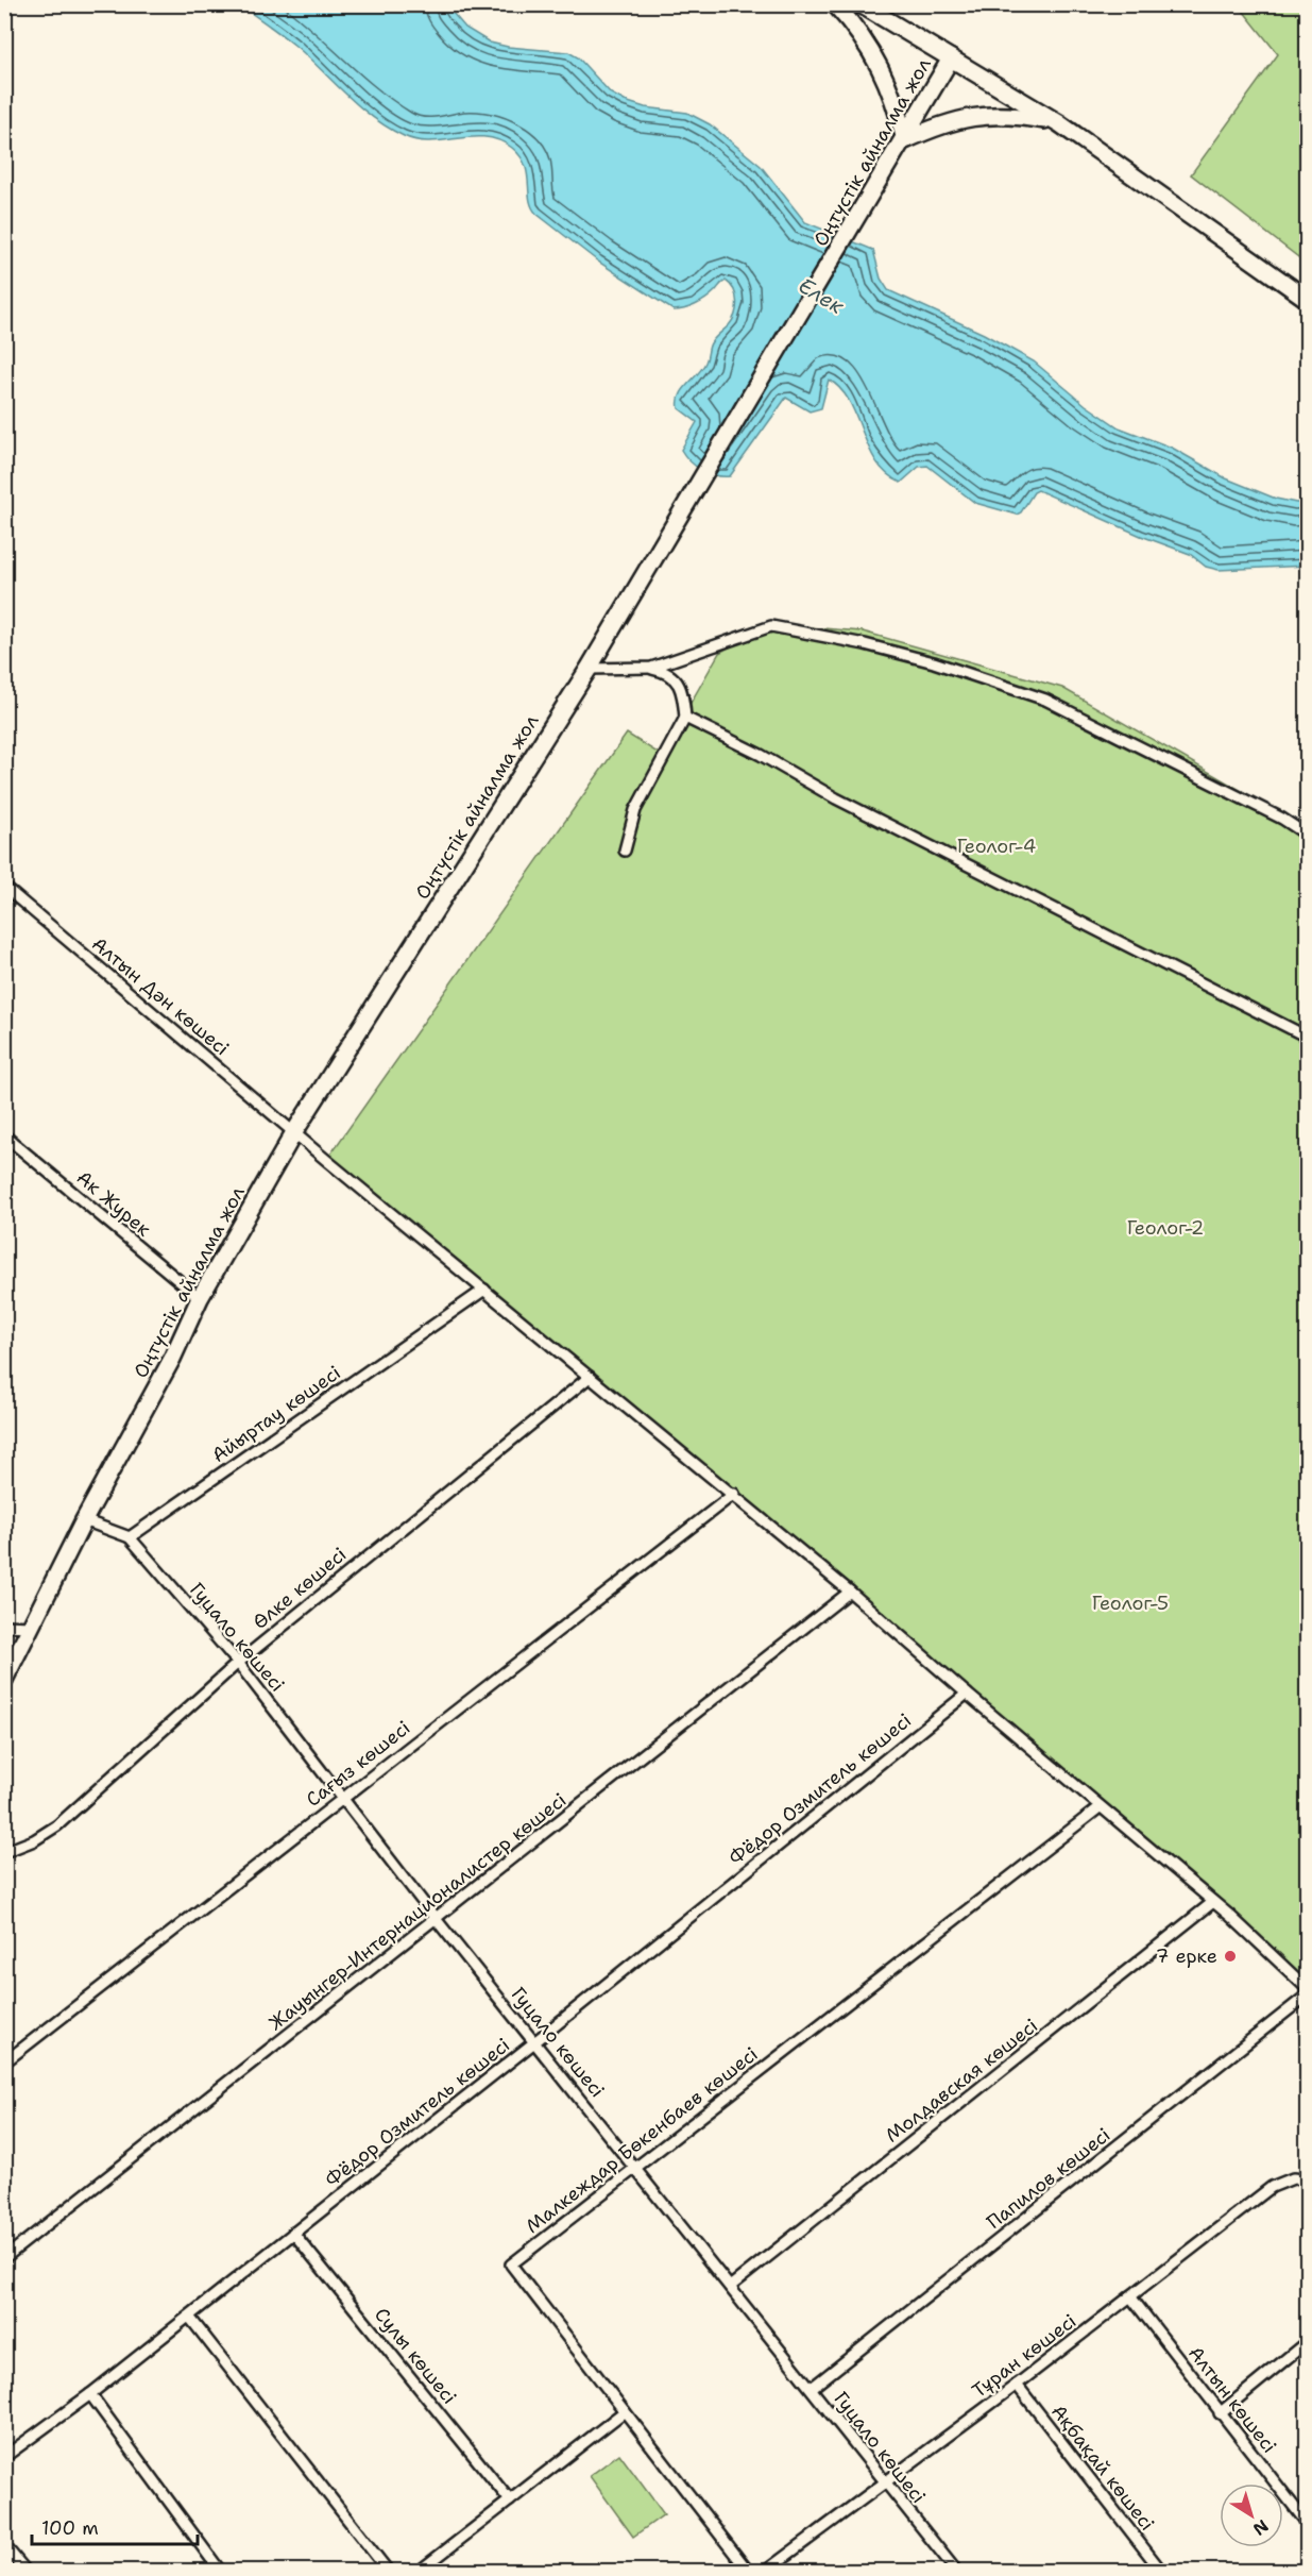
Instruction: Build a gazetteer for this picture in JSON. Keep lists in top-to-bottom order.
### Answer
{
  "streets": {
    "highway": ["Оңтүстік айналма жол"],
    "street": [
      "Алтын Дән көшесі",
      "Ак Журек",
      "Айыртау көшесі",
      "Өлке көшесі",
      "Гуцало көшесі",
      "Сағыз көшесі",
      "Фёдор Озмитель көшесі",
      "Жауынгер-Интернационалистер көшесі",
      "Молдавская көшесі",
      "Малкеждар Бөкенбаев көшесі",
      "Папилов көшесі",
      "Сулы көшесі",
      "Тұран көшесі",
      "Алтын көшесі",
      "Ақбақай көшесі"
    ]
  },
  "crossings": [
    ["Оңтүстік айналма жол", "Алтын Дән көшесі"],
    ["Оңтүстік айналма жол", "Ак Журек"],
    ["Алтын Дән көшесі", "Айыртау көшесі"],
    ["Алтын Дән көшесі", "Өлке көшесі"],
    ["Алтын Дән көшесі", "Сағыз көшесі"],
    ["Алтын Дән көшесі", "Фёдор Озмитель көшесі"],
    ["Алтын Дән көшесі", "Жауынгер-Интернационалистер көшесі"],
    ["Алтын Дән көшесі", "Молдавская көшесі"],
    ["Алтын Дән көшесі", "Малкеждар Бөкенбаев көшесі"],
    ["Айыртау көшесі", "Гуцало көшесі"],
    ["Өлке көшесі", "Гуцало көшесі"],
    ["Гуцало көшесі", "Сағыз көшесі"],
    ["Гуцало көшесі", "Фёдор Озмитель көшесі"],
    ["Гуцало көшесі", "Жауынгер-Интернационалистер көшесі"],
    ["Гуцало көшесі", "Молдавская көшесі"],
    ["Гуцало көшесі", "Малкеждар Бөкенбаев көшесі"],
    ["Гуцало көшесі", "Папилов көшесі"],
    ["Гуцало көшесі", "Тұран көшесі"],
    ["Фёдор Озмитель көшесі", "Сулы көшесі"],
    ["Тұран көшесі", "Алтын көшесі"],
    ["Тұран көшесі", "Ақбақай көшесі"]
  ],
  "water": ["Елек"],
  "parks": ["Геолог-4", "Геолог-2", "Геолог-5"],
  "places": ["7 ерке"],
  "scale_bar": "100 m",
  "north": "bottom right"
}
